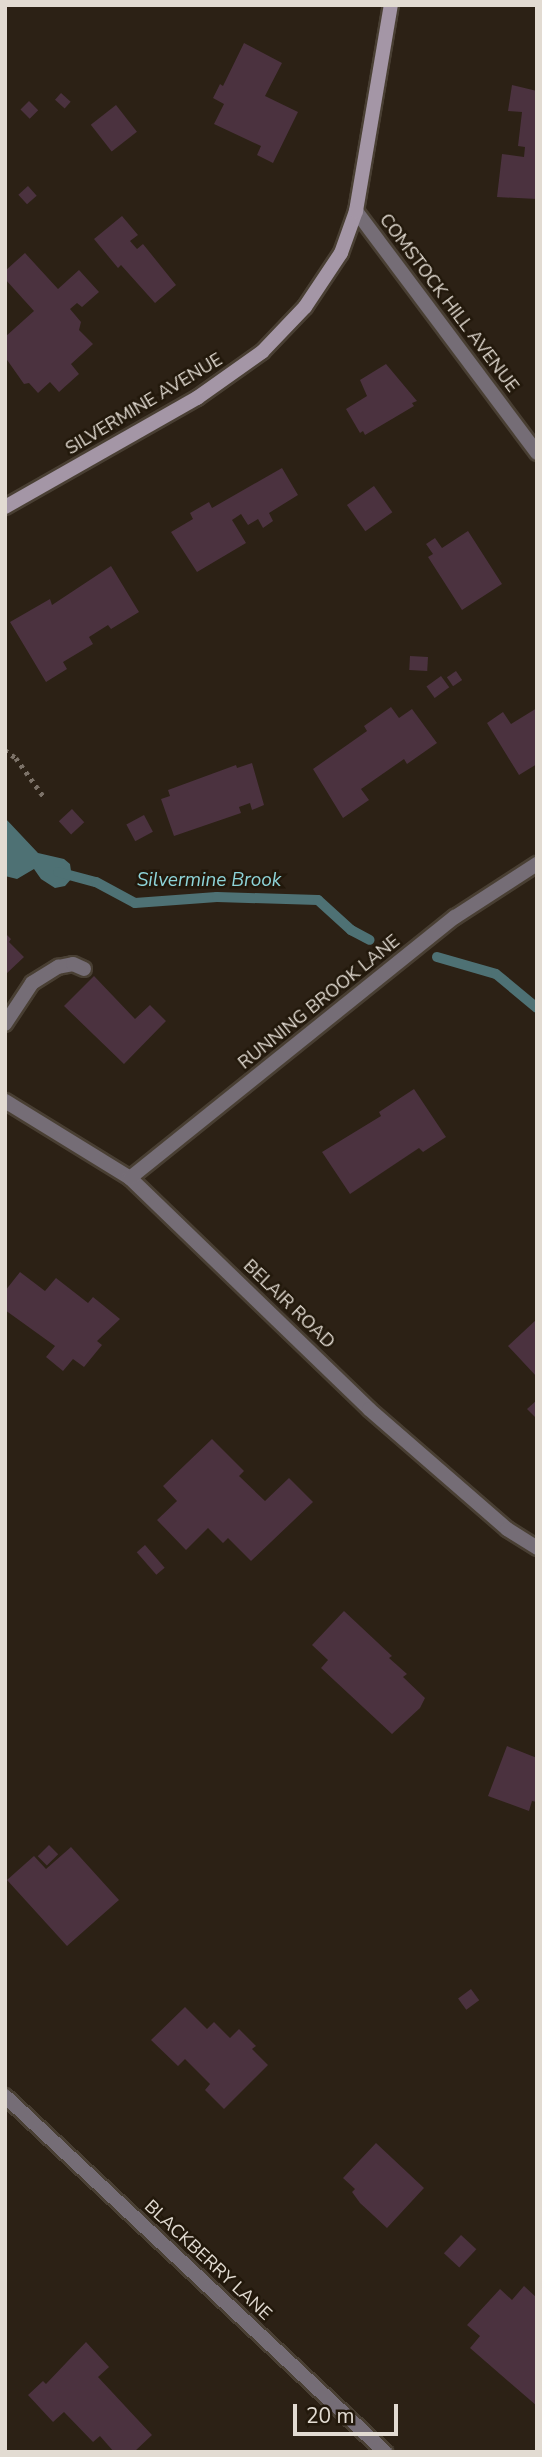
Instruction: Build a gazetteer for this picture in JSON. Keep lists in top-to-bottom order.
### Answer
{
  "streets": {
    "street": [
      "COMSTOCK HILL AVENUE",
      "SILVERMINE AVENUE",
      "RUNNING BROOK LANE",
      "BELAIR ROAD",
      "BLACKBERRY LANE"
    ]
  },
  "crossings": [
    ["COMSTOCK HILL AVENUE", "SILVERMINE AVENUE"],
    ["RUNNING BROOK LANE", "BELAIR ROAD"]
  ],
  "water": ["Silvermine Brook"],
  "scale_bar": "20 m"
}
